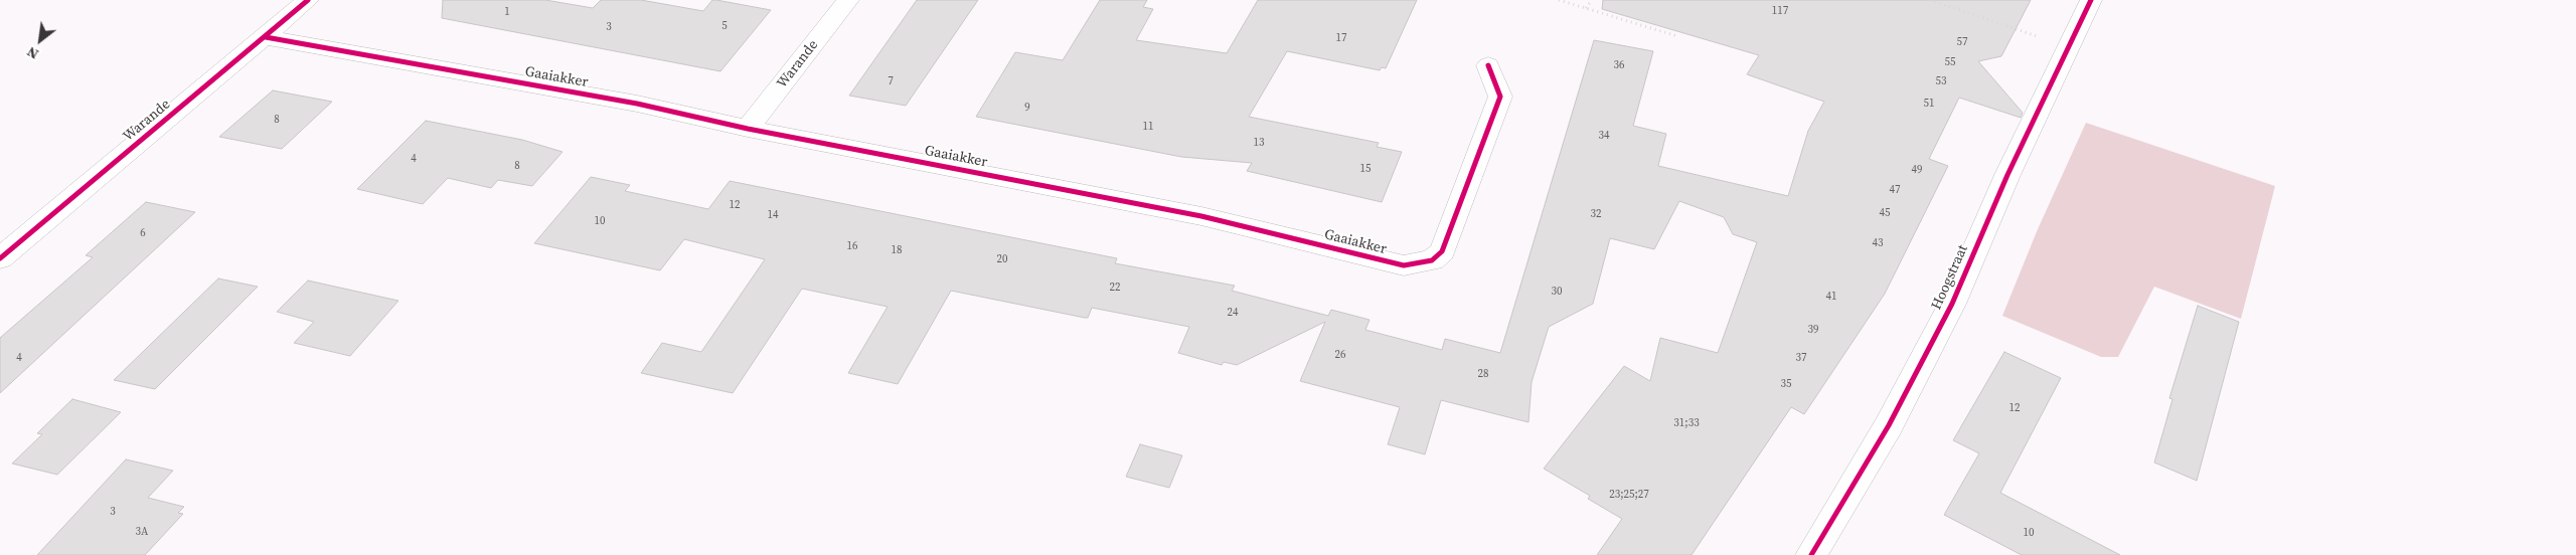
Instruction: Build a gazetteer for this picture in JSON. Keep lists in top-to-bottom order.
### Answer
{
  "streets": {
    "street": ["Warande", "Gaaiakker", "Hoogstraat"]
  },
  "crossings": [
    ["Warande", "Gaaiakker"]
  ],
  "house_numbers": [
    "117",
    "1",
    "5",
    "3",
    "17",
    "57",
    "55",
    "36",
    "7",
    "53",
    "51",
    "9",
    "8",
    "11",
    "34",
    "13",
    "4",
    "8",
    "15",
    "49",
    "47",
    "12",
    "45",
    "32",
    "14",
    "10",
    "6",
    "43",
    "16",
    "18",
    "20",
    "22",
    "30",
    "41",
    "24",
    "39",
    "26",
    "4",
    "37",
    "28",
    "35",
    "12",
    "31;33",
    "23;25;27",
    "3",
    "3A",
    "10"
  ],
  "north": "bottom left"
}
